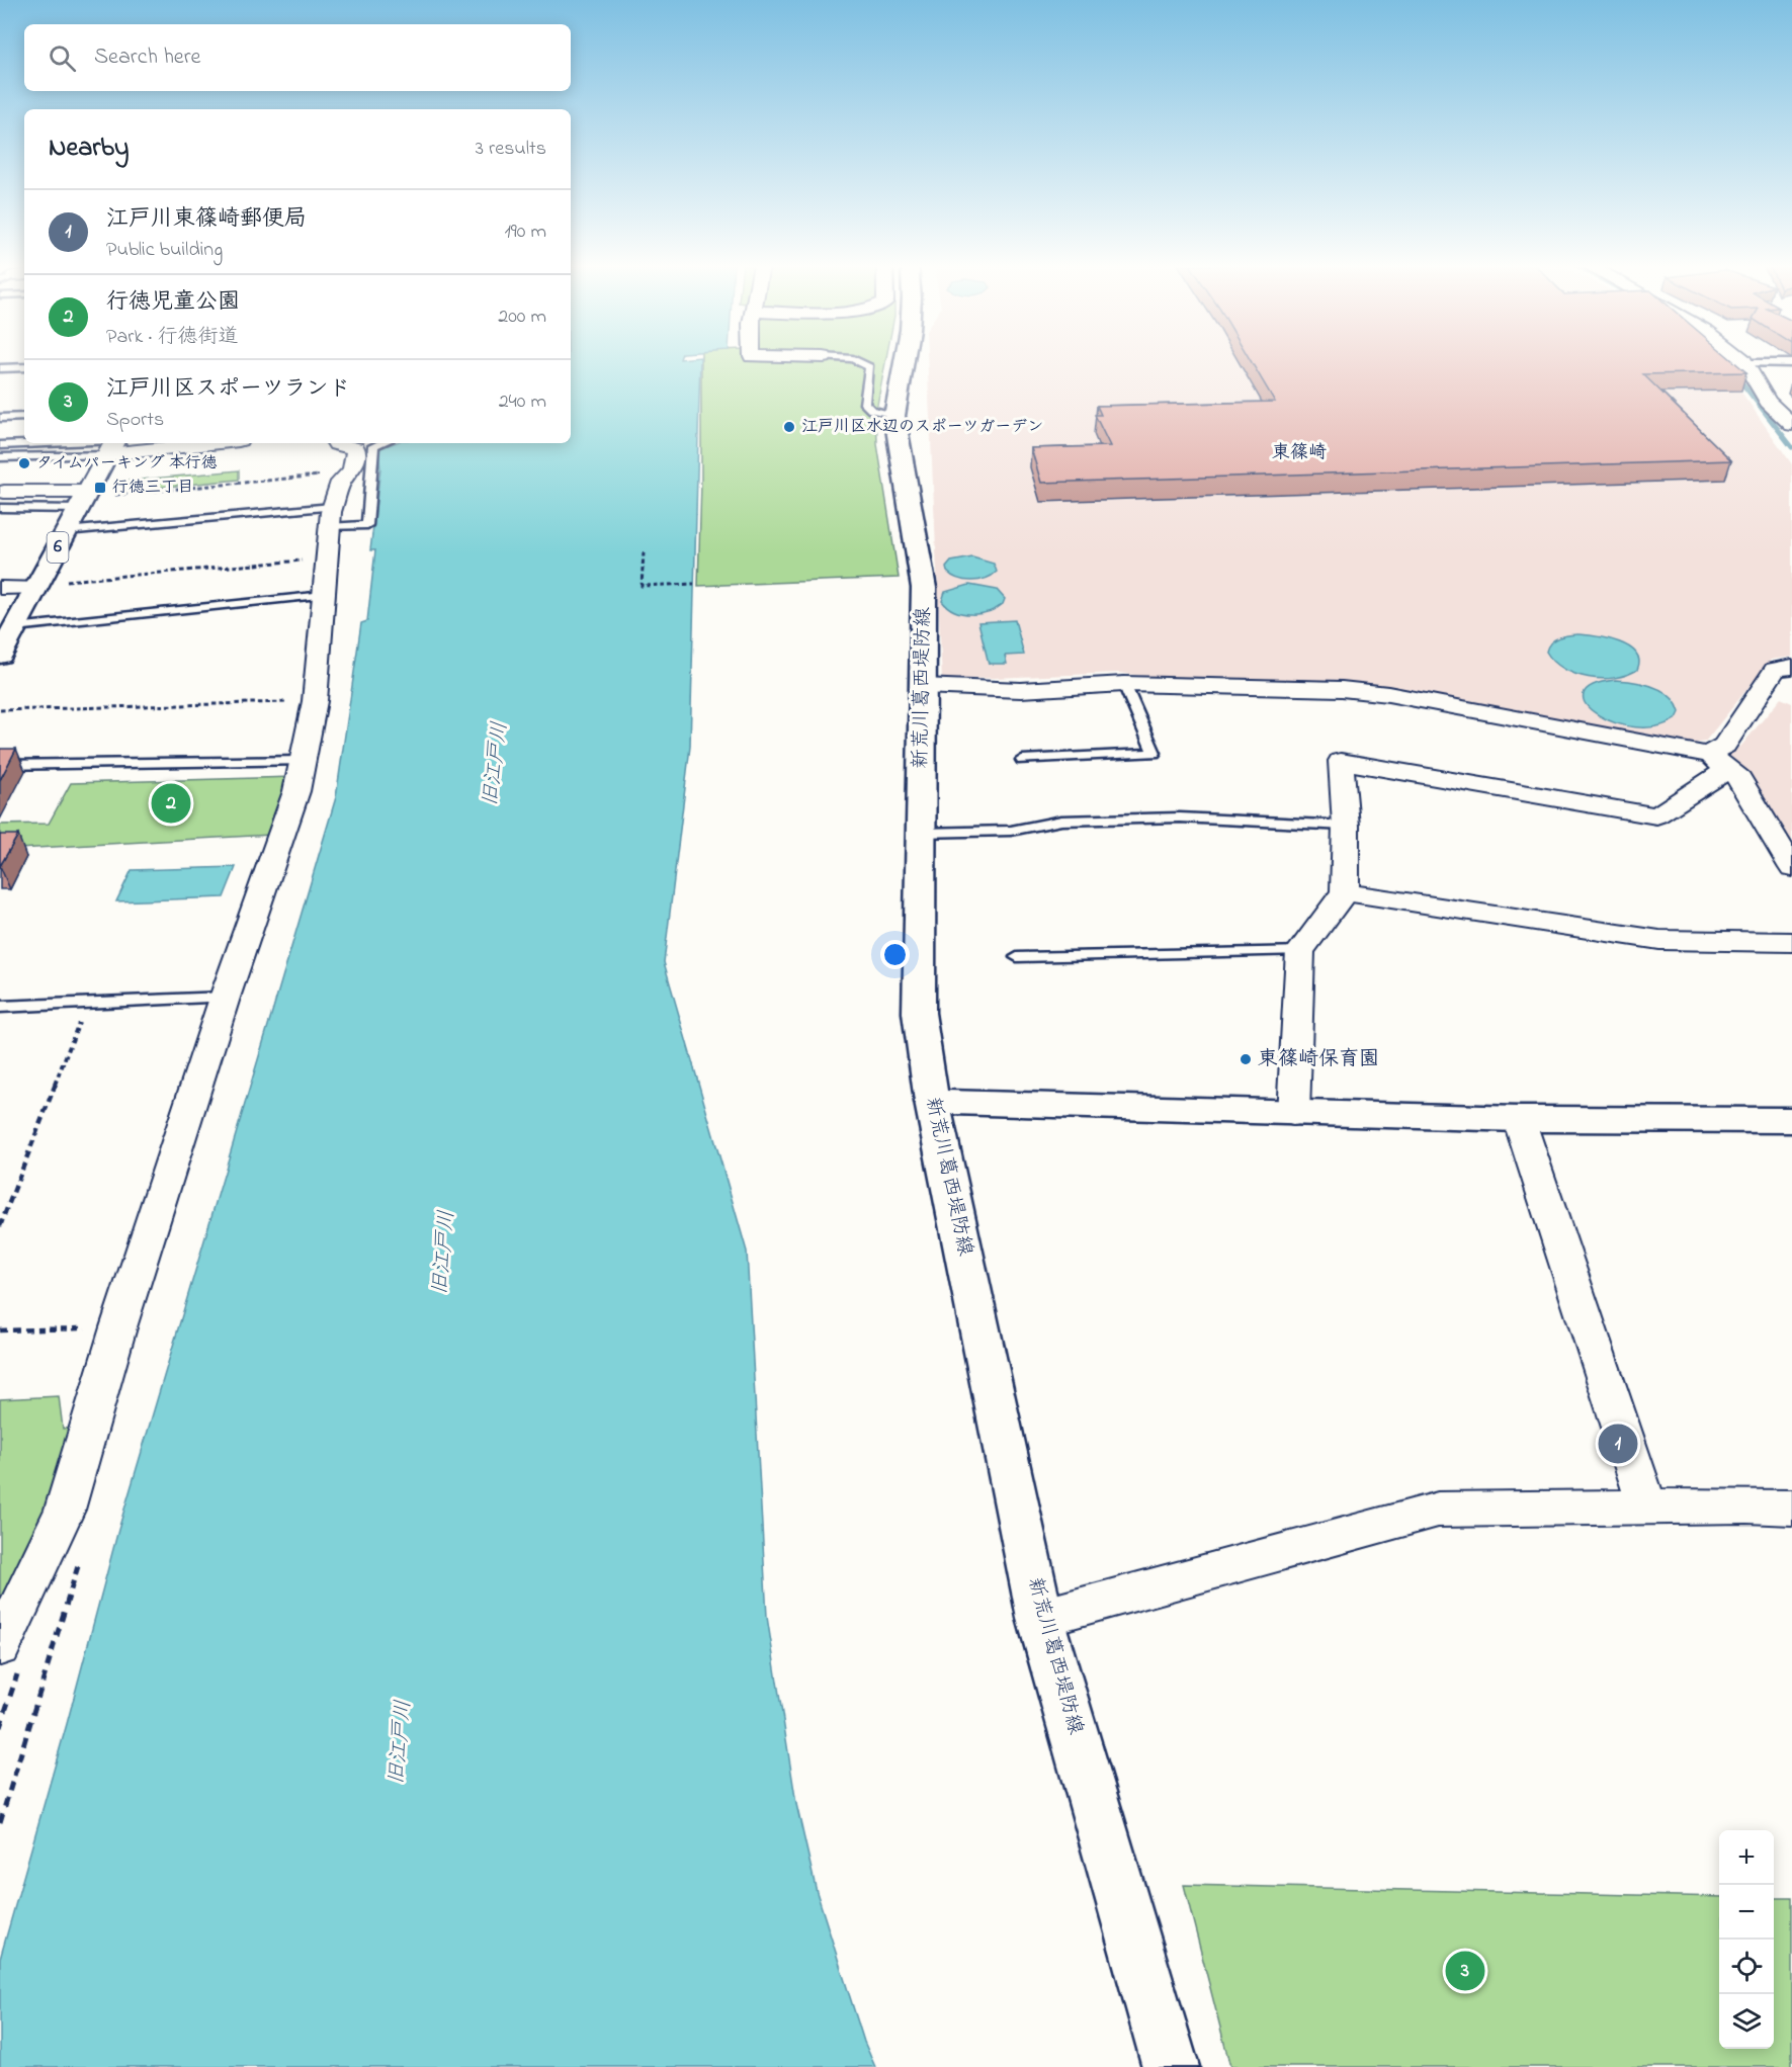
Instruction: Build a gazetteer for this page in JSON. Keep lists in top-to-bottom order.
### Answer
{
  "streets": {
    "main road": ["6", "新荒川葛西堤防線"]
  },
  "districts": ["東篠崎"],
  "water": ["旧江戸川"],
  "places": {
    "other": ["江戸川区水辺のスポーツガーデン", "タイムパーキング 本行徳", "東篠崎保育園"],
    "transit": ["行徳三丁目"]
  },
  "page": {
    "search": "Search here",
    "heading": ["Nearby", "3 results"],
    "list": [
      {
        "mark": "1",
        "name": "江戸川東篠崎郵便局",
        "note": "Public building",
        "value": "190 m"
      },
      {
        "mark": "2",
        "name": "行徳児童公園",
        "note": "Park · 行徳街道",
        "value": "200 m"
      },
      {
        "mark": "3",
        "name": "江戸川区スポーツランド",
        "note": "Sports",
        "value": "240 m"
      }
    ],
    "pins": ["2", "1", "3"],
    "map_buttons": ["+", "−"]
  }
}
